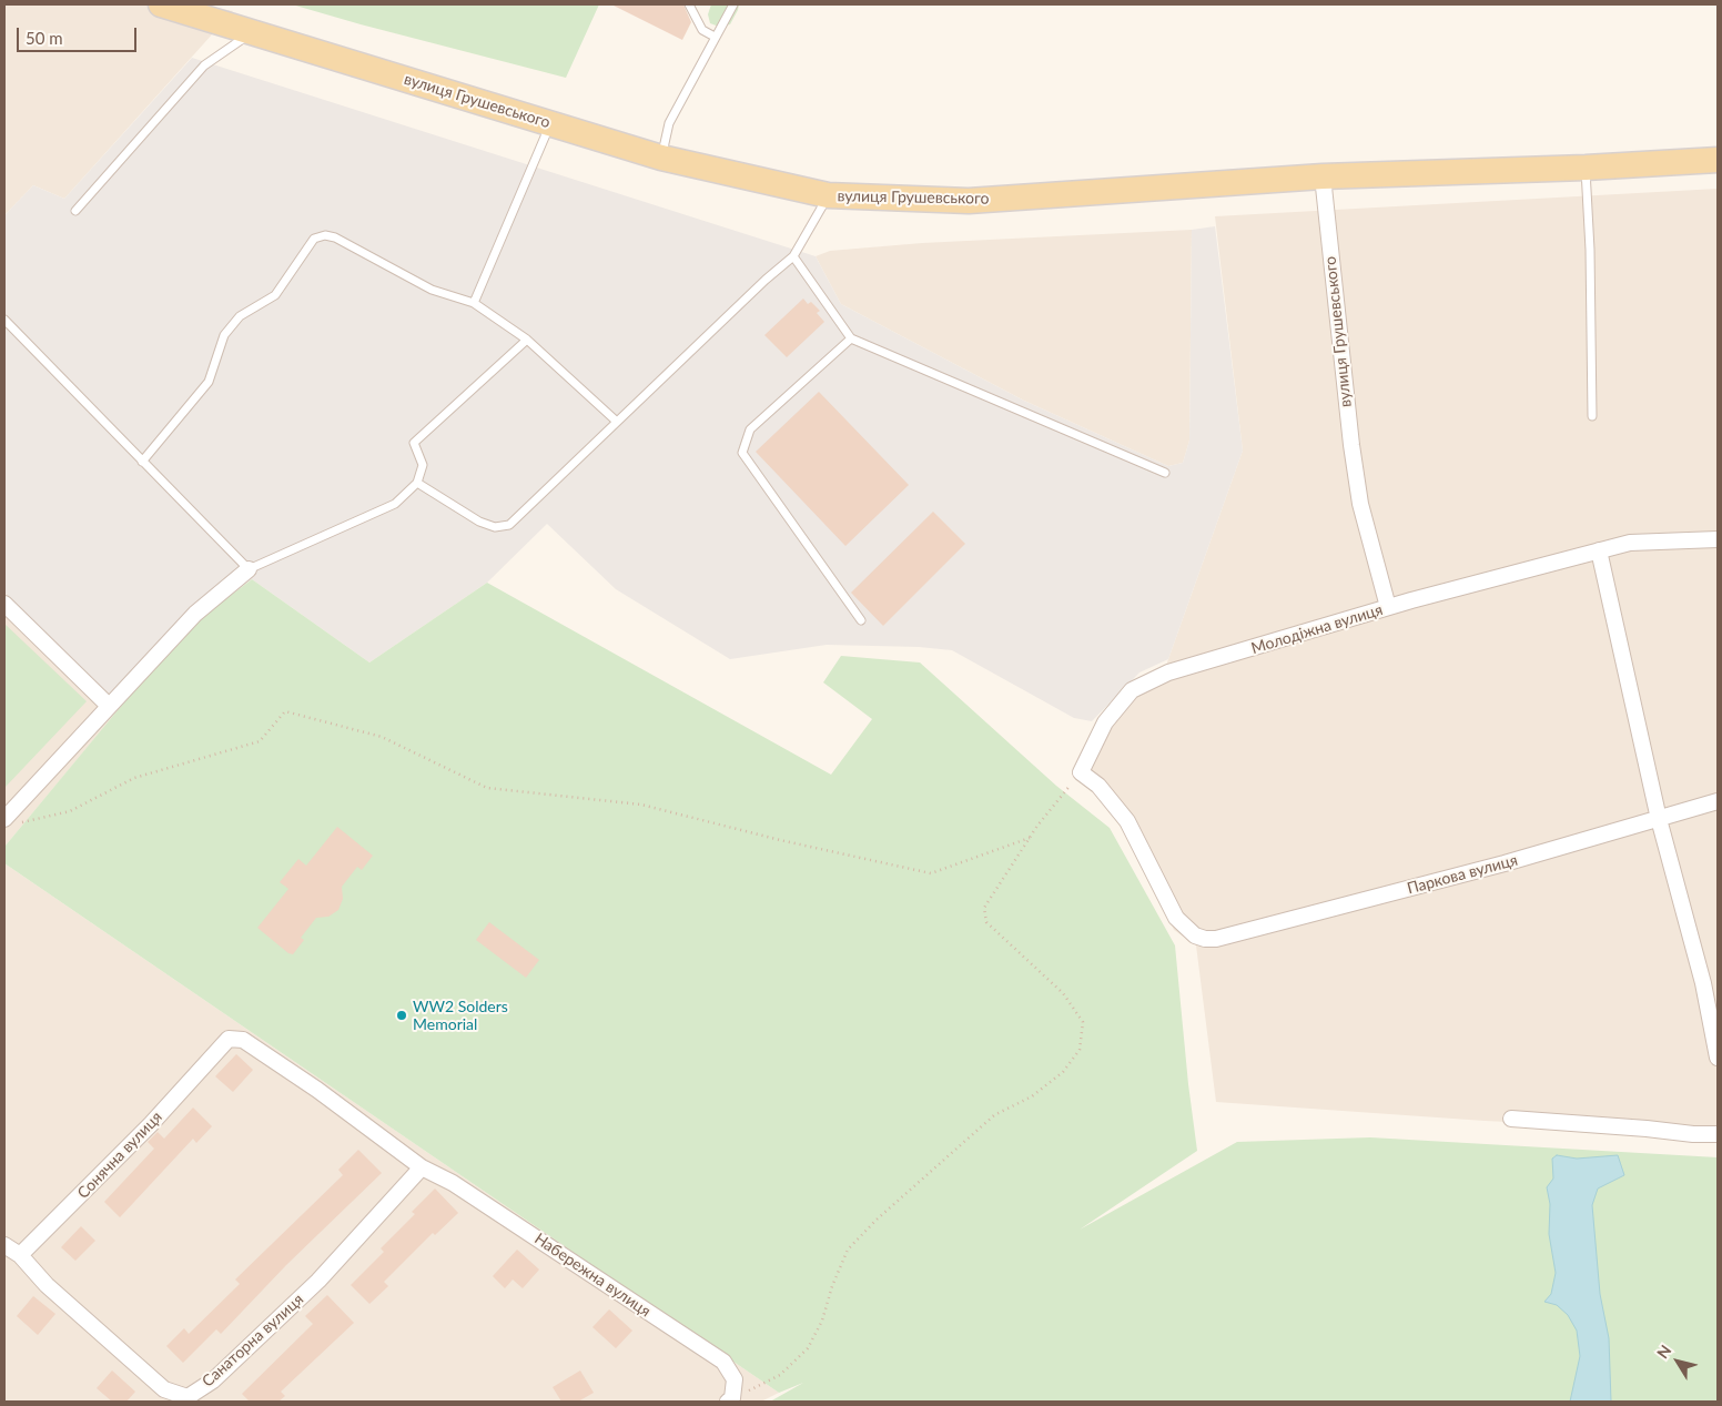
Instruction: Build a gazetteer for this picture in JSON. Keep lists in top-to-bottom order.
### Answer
{
  "streets": {
    "main road": ["вулиця Грушевського"],
    "street": [
      "Молодіжна вулиця",
      "Паркова вулиця",
      "Сонячна вулиця",
      "Набережна вулиця",
      "Санаторна вулиця"
    ]
  },
  "crossings": [
    ["вулиця Грушевського", "Молодіжна вулиця"],
    ["Молодіжна вулиця", "Паркова вулиця"],
    ["Сонячна вулиця", "Набережна вулиця"],
    ["Сонячна вулиця", "Санаторна вулиця"],
    ["Набережна вулиця", "Санаторна вулиця"]
  ],
  "places": ["WW2 Solders Memorial"],
  "scale_bar": "50 m",
  "north": "top left"
}
